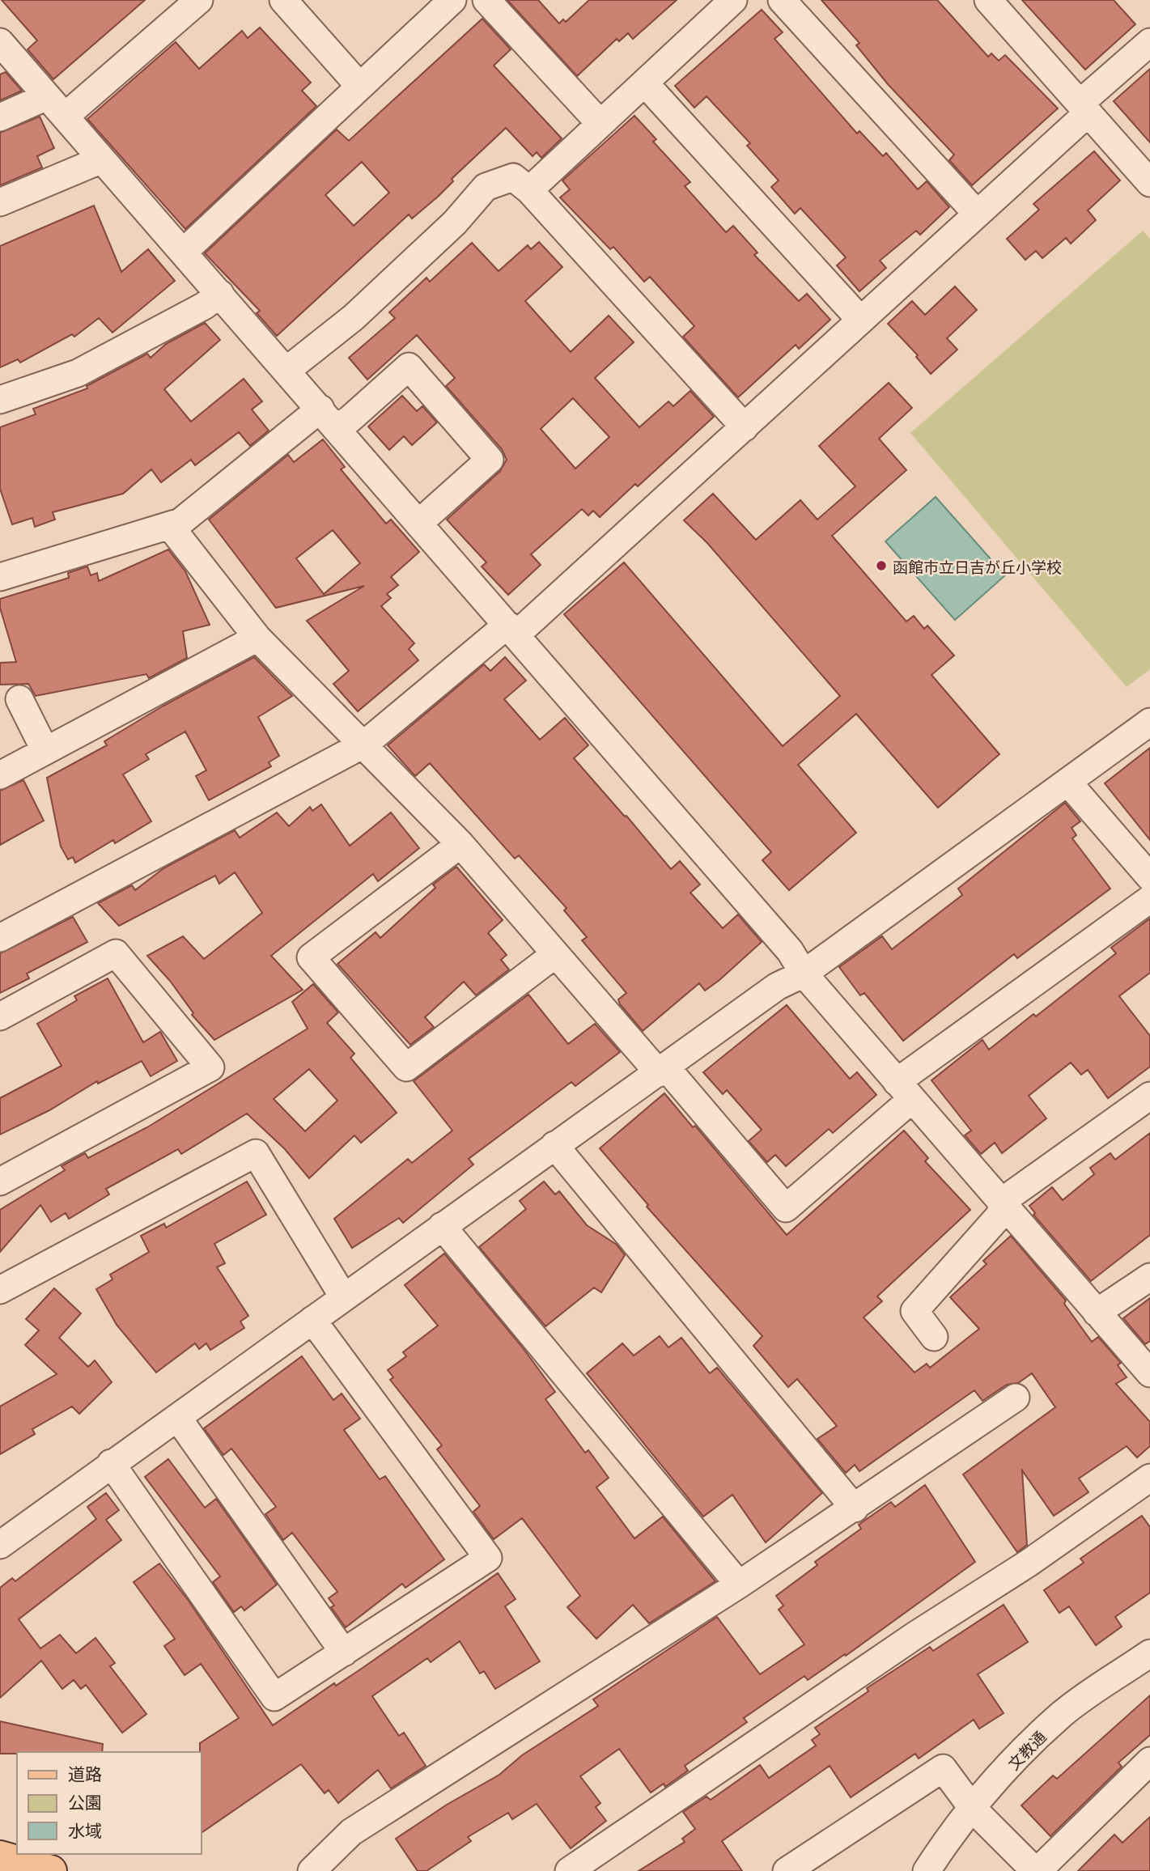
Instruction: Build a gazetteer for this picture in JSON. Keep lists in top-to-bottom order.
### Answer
{
  "streets": {
    "street": ["文教通"]
  },
  "places": ["函館市立日吉が丘小学校"],
  "legend": ["道路", "公園", "水域"]
}
